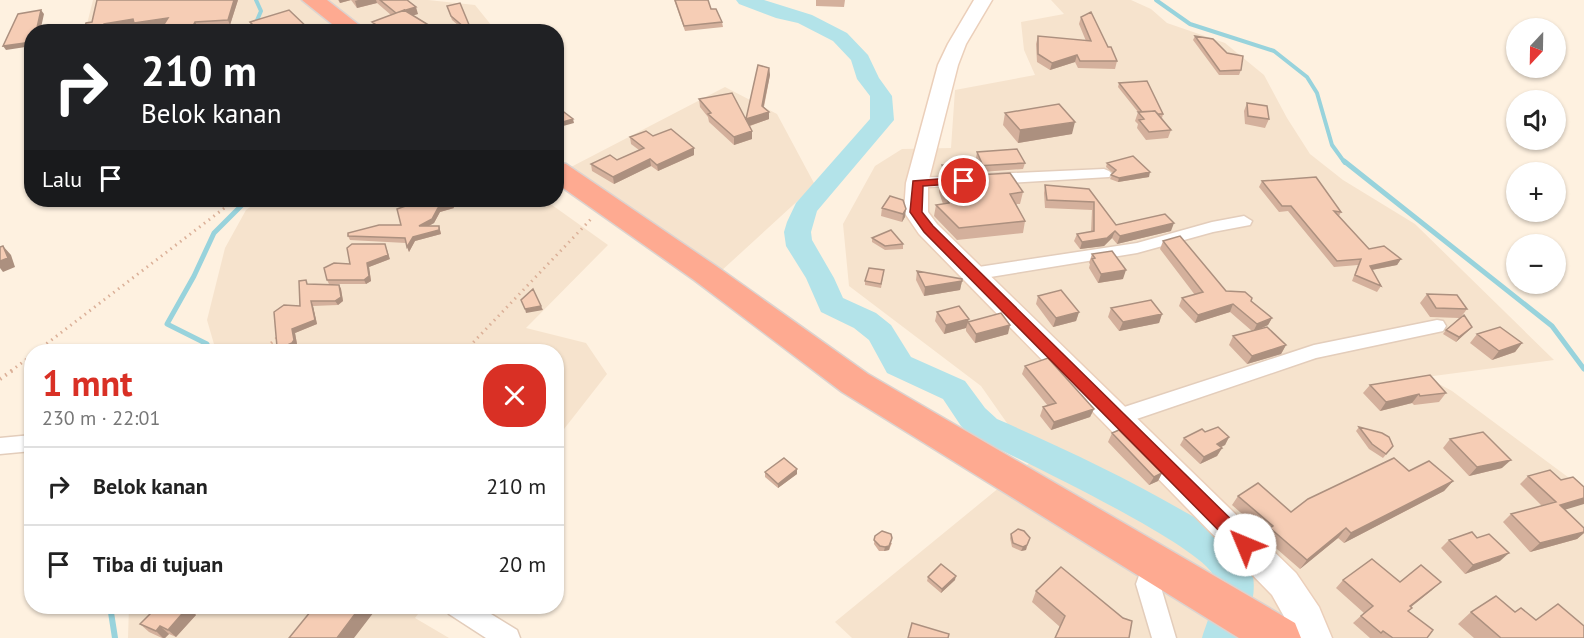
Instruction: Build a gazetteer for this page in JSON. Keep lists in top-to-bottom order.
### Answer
{
  "north": "bottom",
  "page": {
    "map_buttons": ["+", "−"],
    "turn": ["210 m", "Belok kanan"],
    "then": "Lalu",
    "heading": ["1 mnt", "230 m · 22:01"],
    "list": [
      {
        "name": "Belok kanan",
        "value": "210 m"
      },
      {
        "name": "Tiba di tujuan",
        "value": "20 m"
      }
    ]
  }
}
